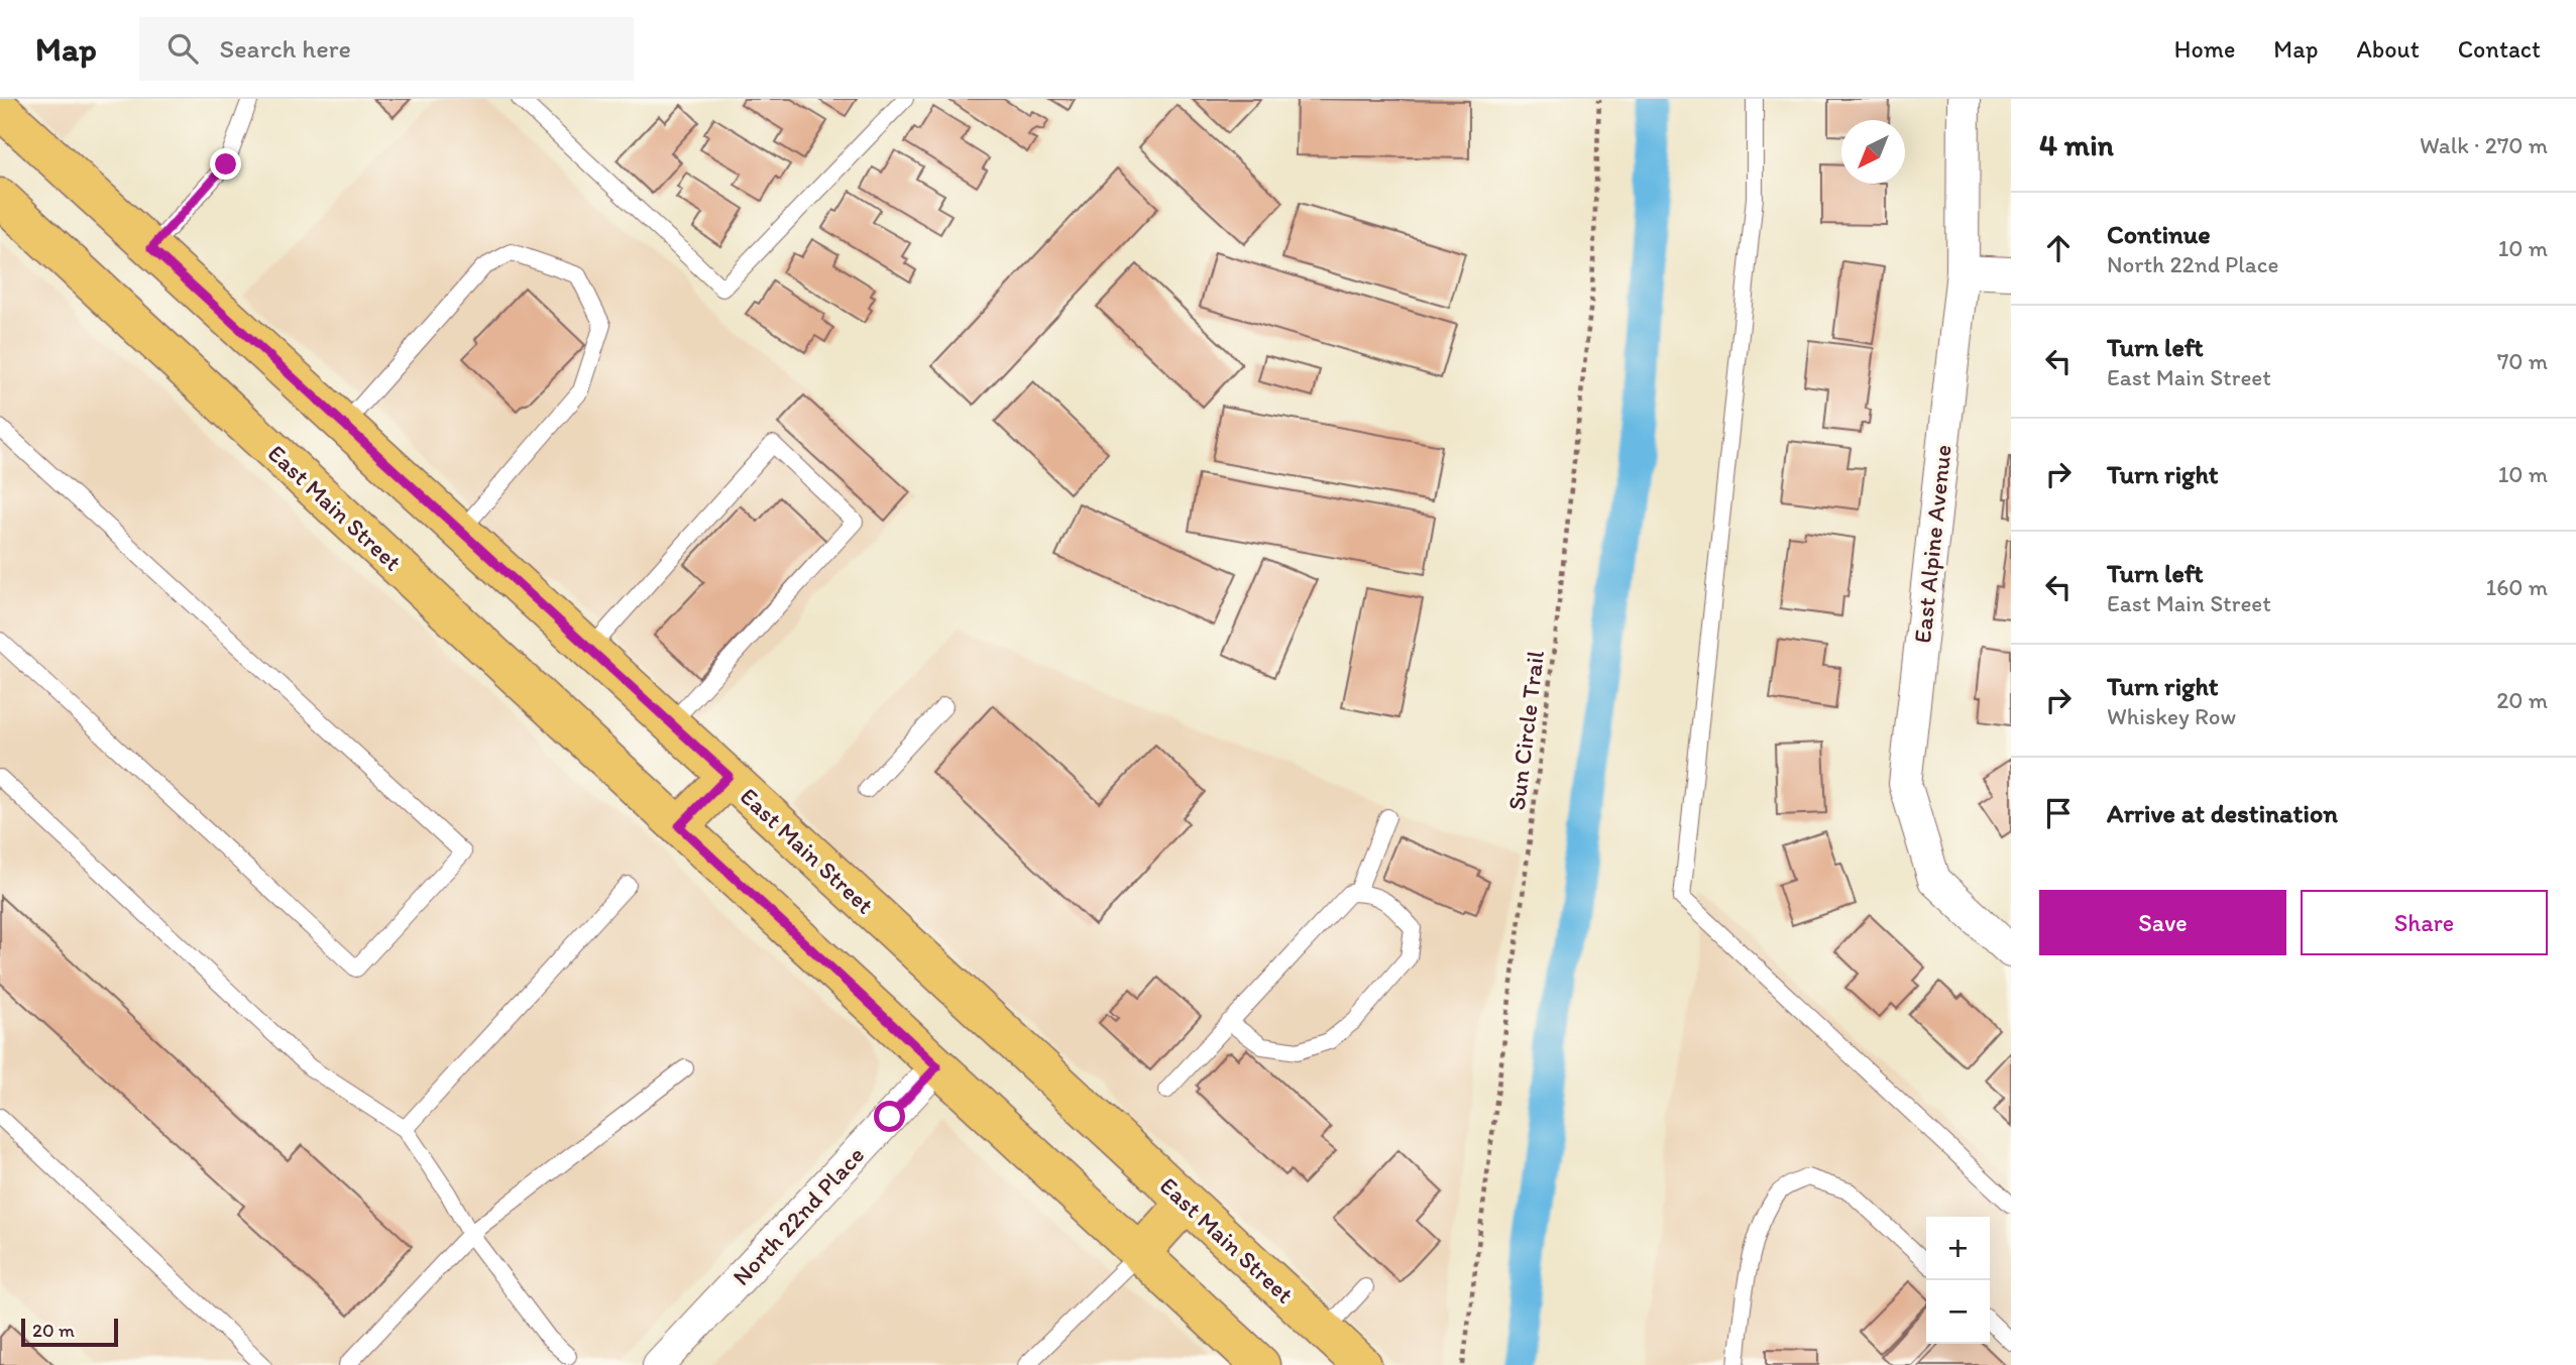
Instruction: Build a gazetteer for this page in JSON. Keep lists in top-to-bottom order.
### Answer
{
  "streets": {
    "main road": ["East Main Street"],
    "street": ["East Alpine Avenue", "North 22nd Place"],
    "path": ["Sun Circle Trail"]
  },
  "crossings": [
    ["East Main Street", "North 22nd Place"]
  ],
  "scale_bar": "20 m",
  "north": "bottom left",
  "page": {
    "header": "Map",
    "search": "Search here",
    "nav": [
      "Home",
      "Map",
      "About",
      "Contact"
    ],
    "heading": ["4 min", "Walk · 270 m"],
    "list": [
      ["Continue", "North 22nd Place", "10 m"],
      ["Turn left", "East Main Street", "70 m"],
      ["Turn right", "10 m"],
      ["Turn left", "East Main Street", "160 m"],
      ["Turn right", "Whiskey Row", "20 m"],
      "Arrive at destination"
    ],
    "buttons": ["Save", "Share"],
    "map_buttons": ["+", "−"],
    "scale": "20 m"
  }
}
